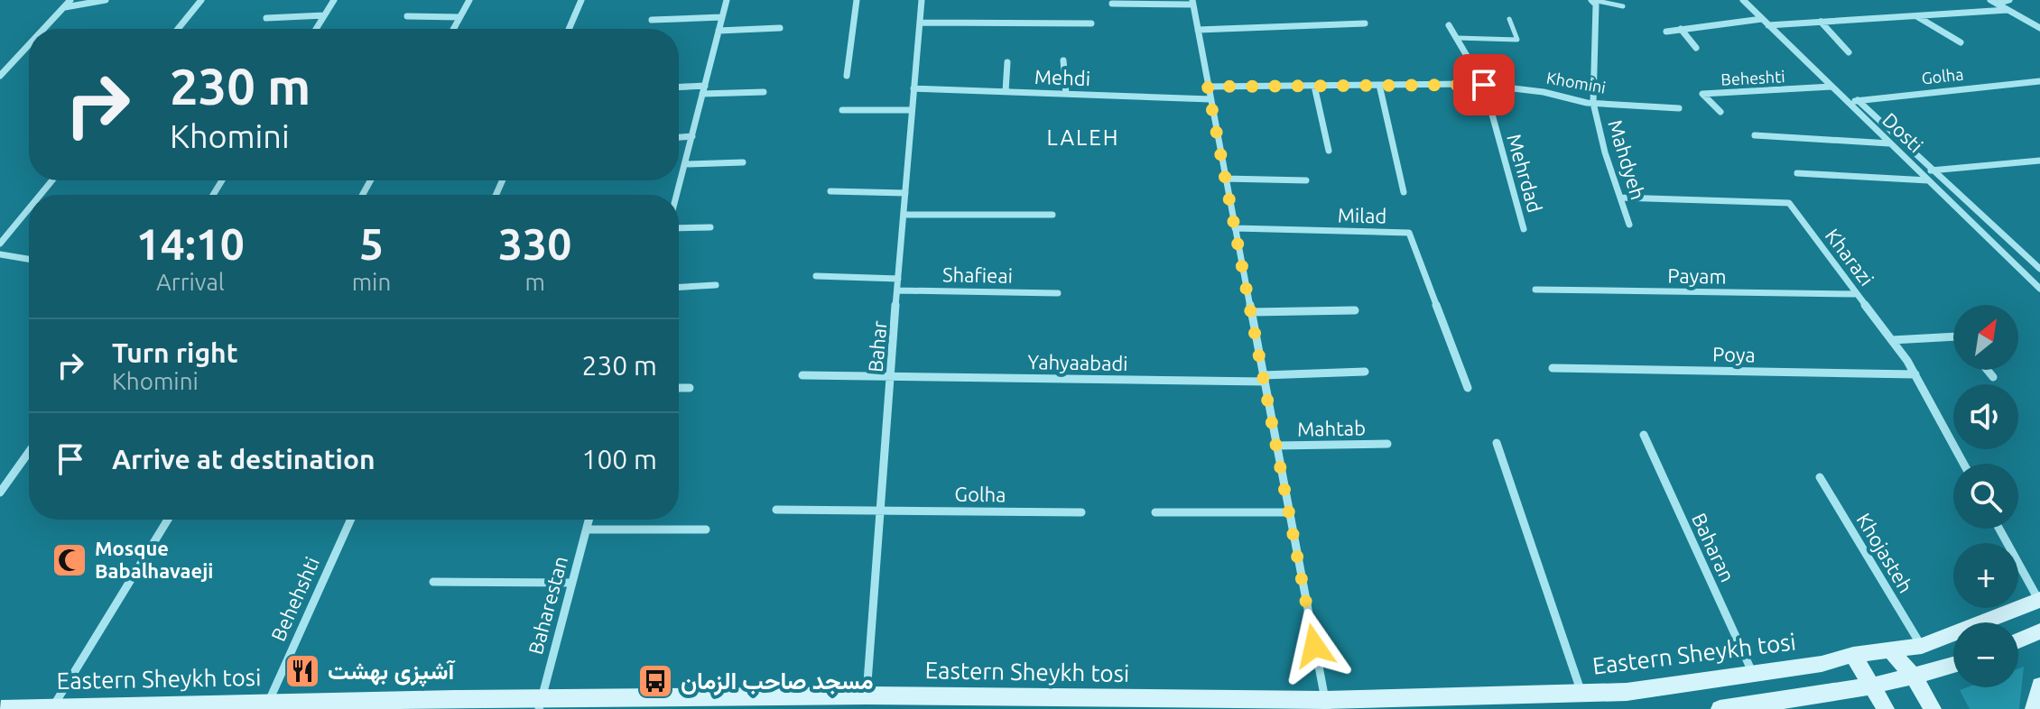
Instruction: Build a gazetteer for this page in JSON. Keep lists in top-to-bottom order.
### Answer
{
  "streets": {
    "main road": ["Eastern Sheykh tosi"],
    "street": [
      "Golha",
      "Mehdi",
      "Beheshti",
      "Khomini",
      "Dosti",
      "Mahdyeh",
      "Mehrdad",
      "Milad",
      "Kharazi",
      "Shafieai",
      "Payam",
      "Bahar",
      "Poya",
      "Yahyaabadi",
      "Mahtab",
      "Baharan",
      "Khojasteh",
      "Behehshti",
      "Baharestan"
    ]
  },
  "crossings": [
    ["Golha", "Dosti"],
    ["Golha", "Bahar"],
    ["Mehdi", "Bahar"],
    ["Beheshti", "Dosti"],
    ["Khomini", "Mahdyeh"],
    ["Khomini", "Mehrdad"],
    ["Mahdyeh", "Kharazi"],
    ["Kharazi", "Payam"],
    ["Kharazi", "Poya"],
    ["Shafieai", "Bahar"],
    ["Bahar", "Yahyaabadi"],
    ["Bahar", "Eastern Sheykh tosi"],
    ["Baharan", "Eastern Sheykh tosi"],
    ["Khojasteh", "Eastern Sheykh tosi"],
    ["Behehshti", "Eastern Sheykh tosi"],
    ["Baharestan", "Eastern Sheykh tosi"]
  ],
  "districts": ["LALEH"],
  "places": {
    "mosque": ["Mosque Babalhavaeji"],
    "restaurant": ["آشپزی بهشت"],
    "bus stop": ["مسجد صاحب الزمان"]
  },
  "north": "top right",
  "page": {
    "turn": ["230 m", "Khomini"],
    "eta": [
      "14:10",
      "Arrival",
      "5",
      "min",
      "330",
      "m"
    ],
    "map_buttons": ["+", "−"],
    "list": [
      {
        "name": "Turn right",
        "note": "Khomini",
        "value": "230 m"
      },
      {
        "name": "Arrive at destination",
        "value": "100 m"
      }
    ]
  }
}
